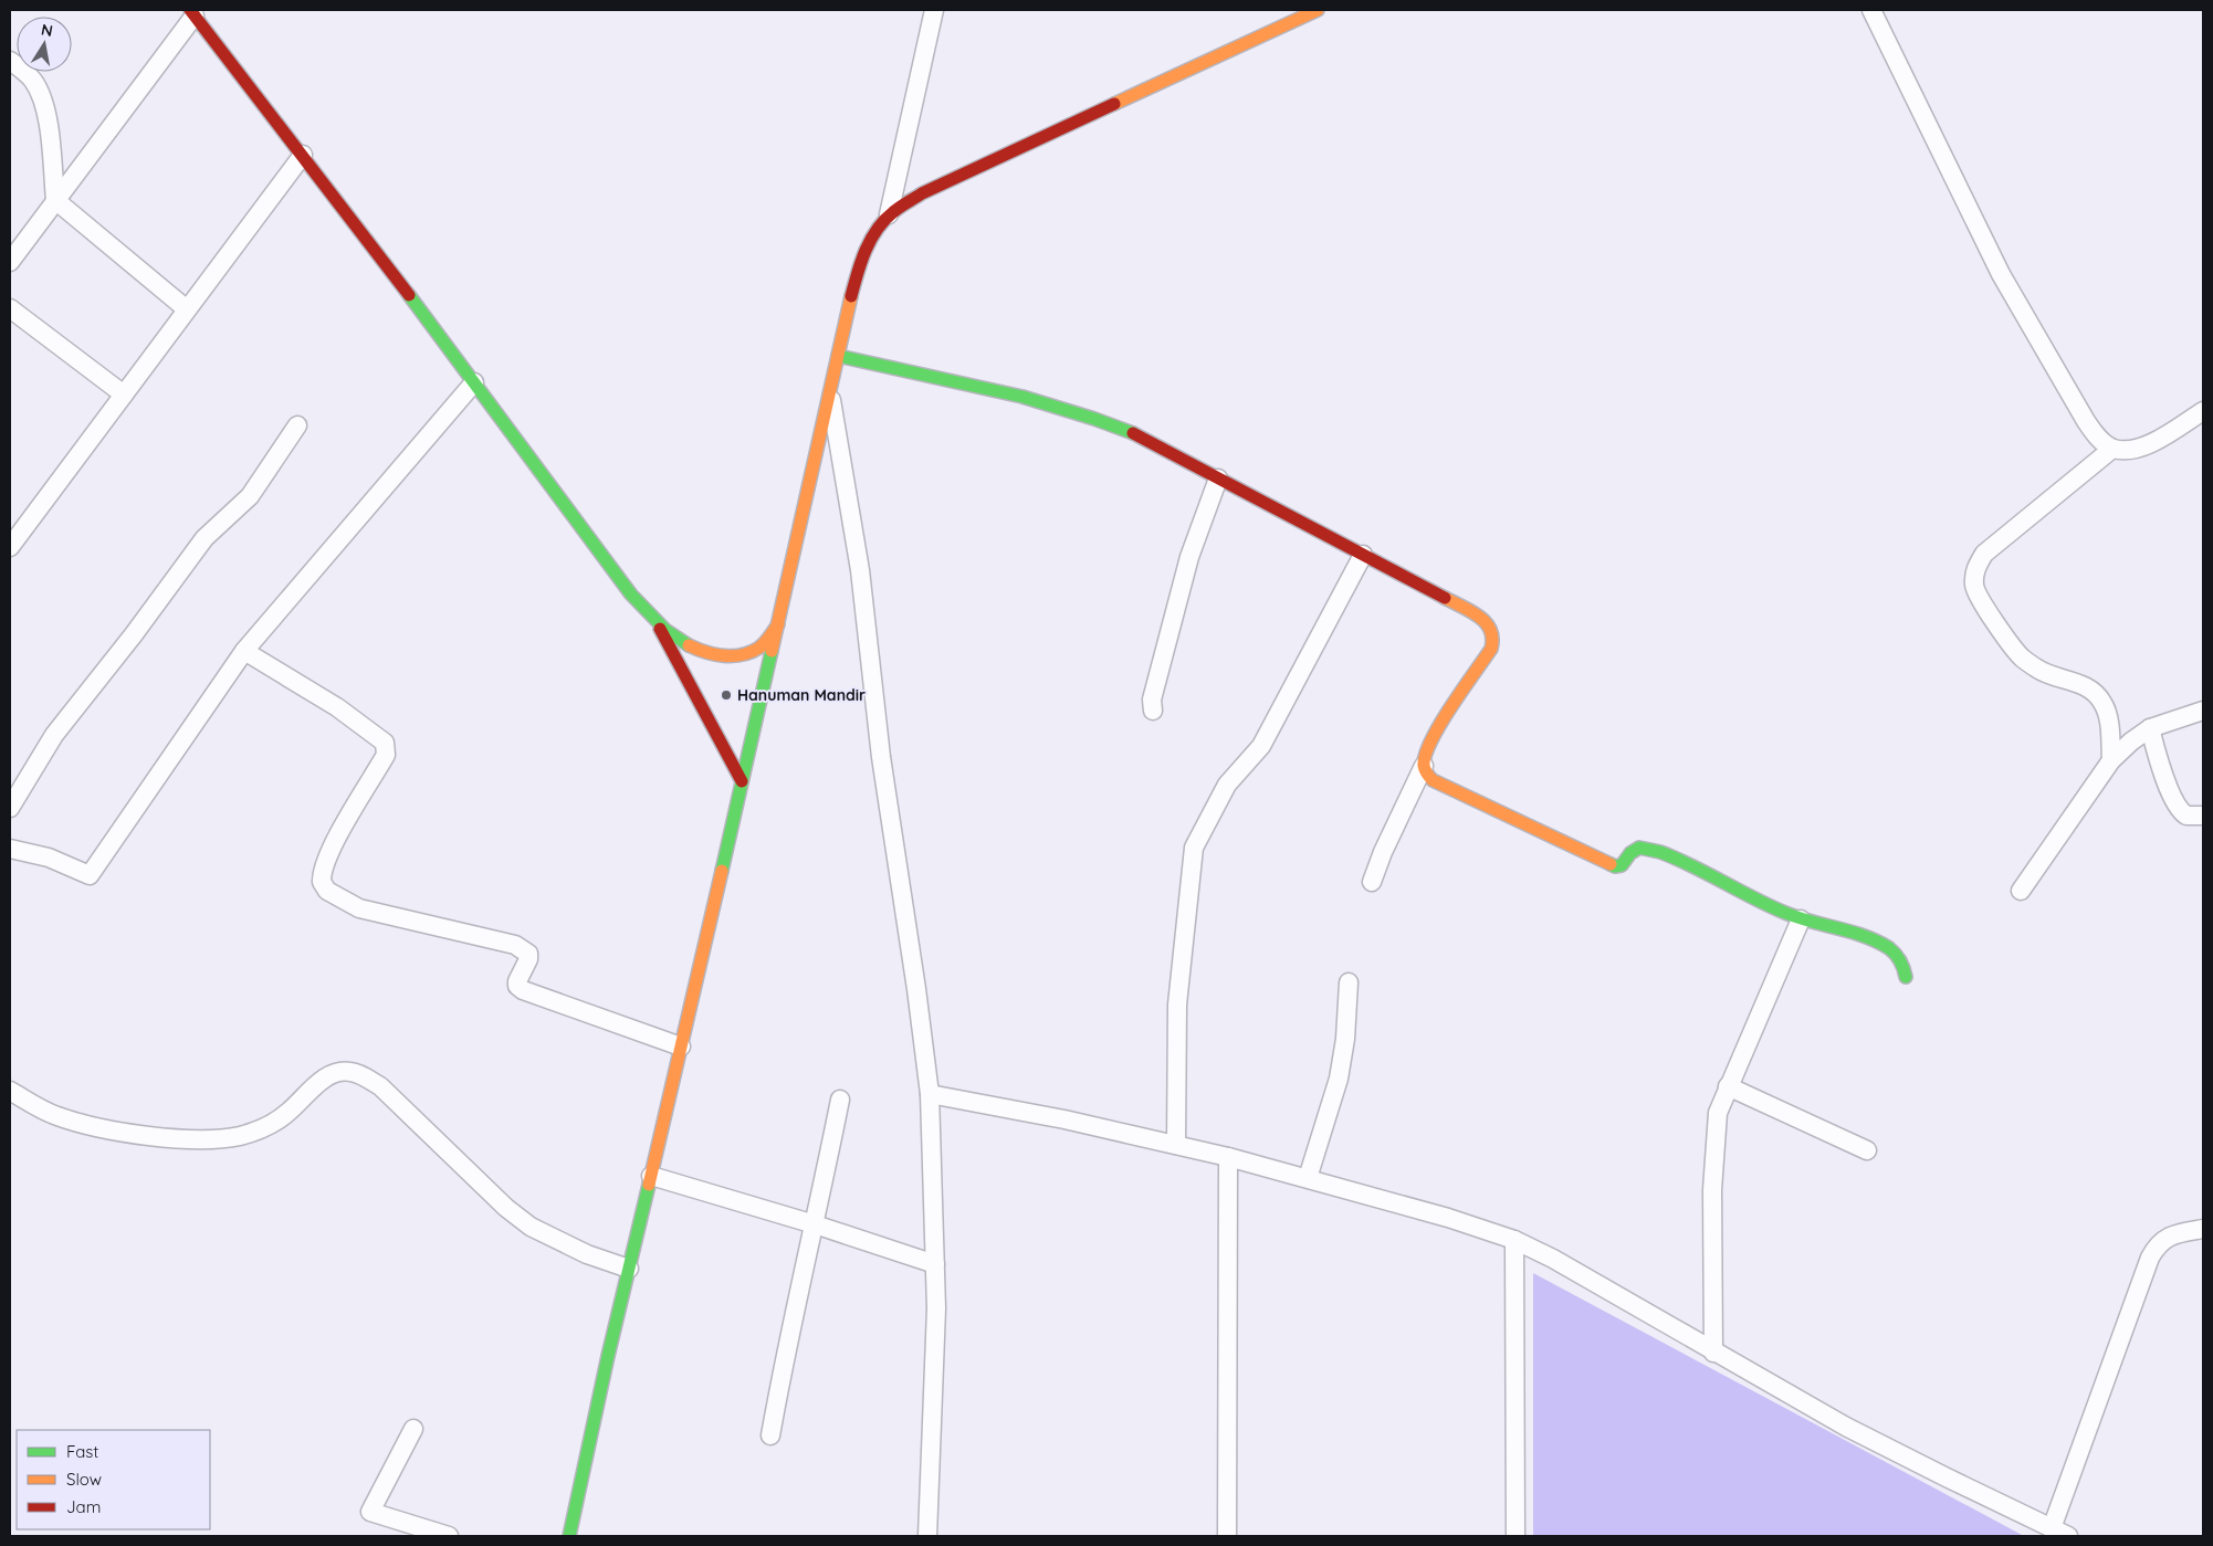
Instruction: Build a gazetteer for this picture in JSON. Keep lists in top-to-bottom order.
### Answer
{
  "places": ["Hanuman Mandir"],
  "legend": ["Fast", "Slow", "Jam"],
  "north": "top"
}
